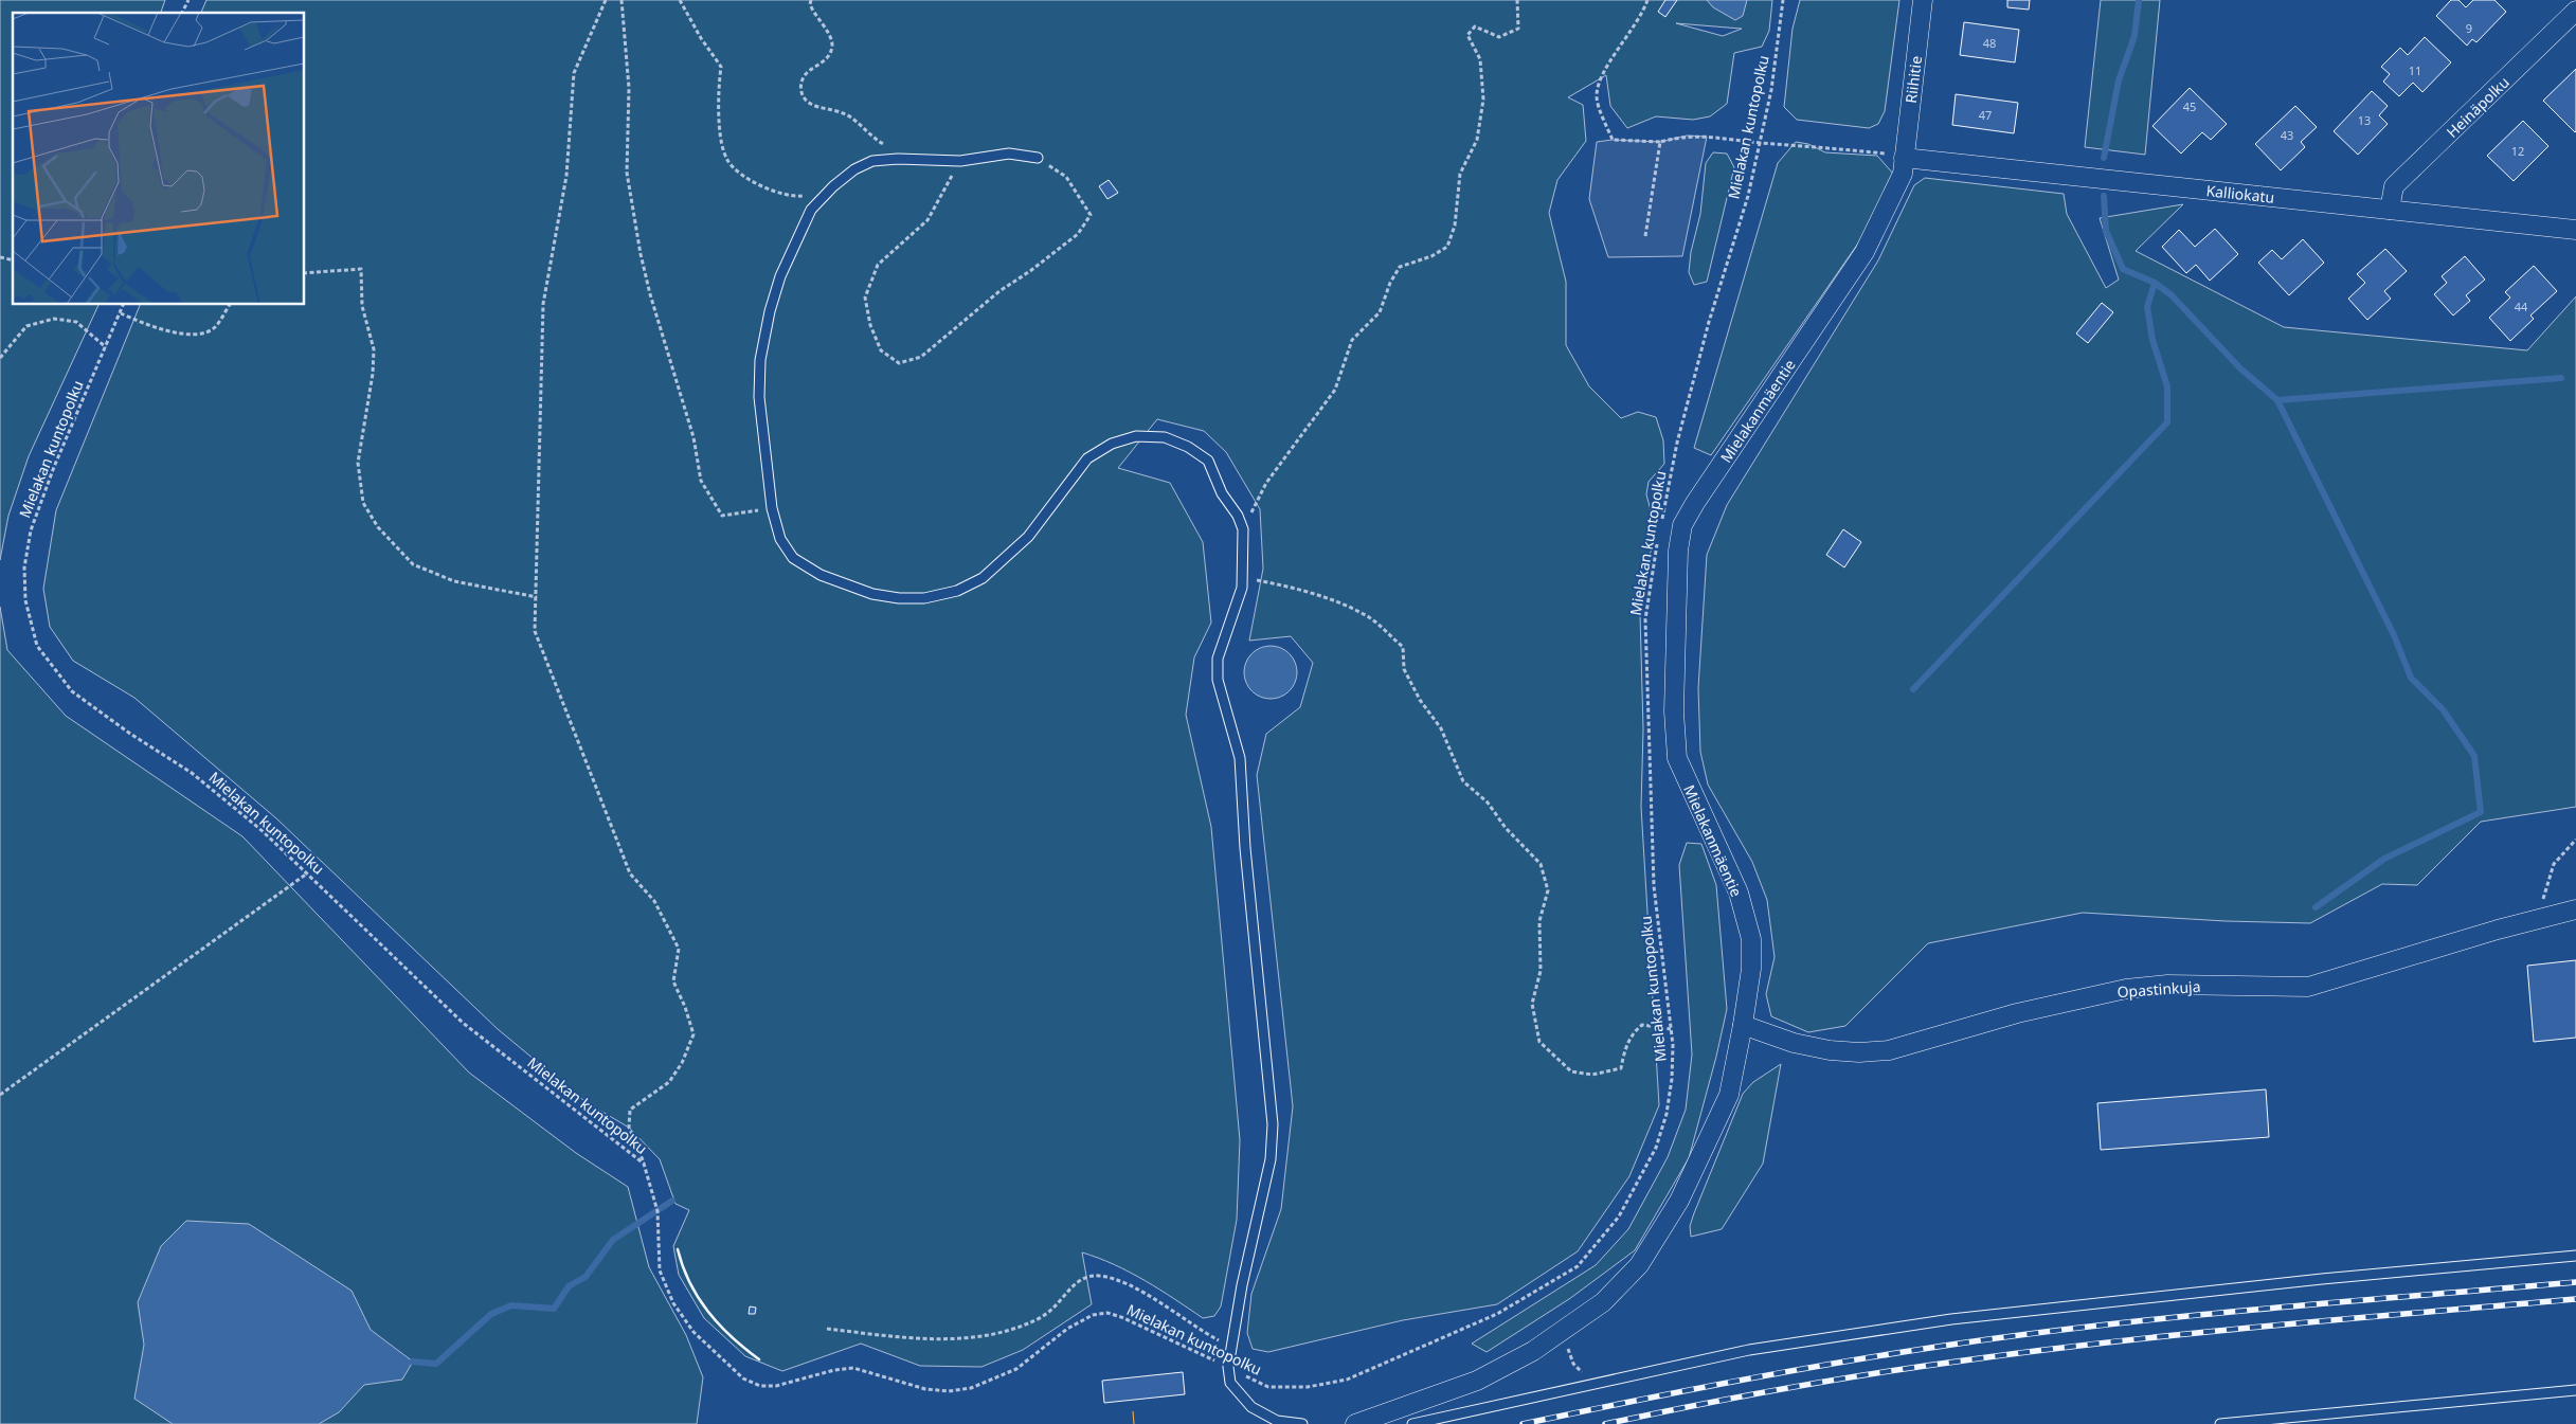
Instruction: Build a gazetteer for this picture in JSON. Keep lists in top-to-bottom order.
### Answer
{
  "streets": {
    "street": [
      "Riihitie",
      "Heinäpolku",
      "Kalliokatu",
      "Mielakanmäentie",
      "Opastinkuja"
    ],
    "path": ["Mielakan kuntopolku"]
  },
  "crossings": [
    ["Riihitie", "Kalliokatu"],
    ["Riihitie", "Mielakanmäentie"],
    ["Heinäpolku", "Kalliokatu"],
    ["Kalliokatu", "Mielakanmäentie"],
    ["Mielakanmäentie", "Opastinkuja"]
  ],
  "house_numbers": [
    "9",
    "48",
    "11",
    "45",
    "47",
    "13",
    "43",
    "12",
    "44"
  ]
}
